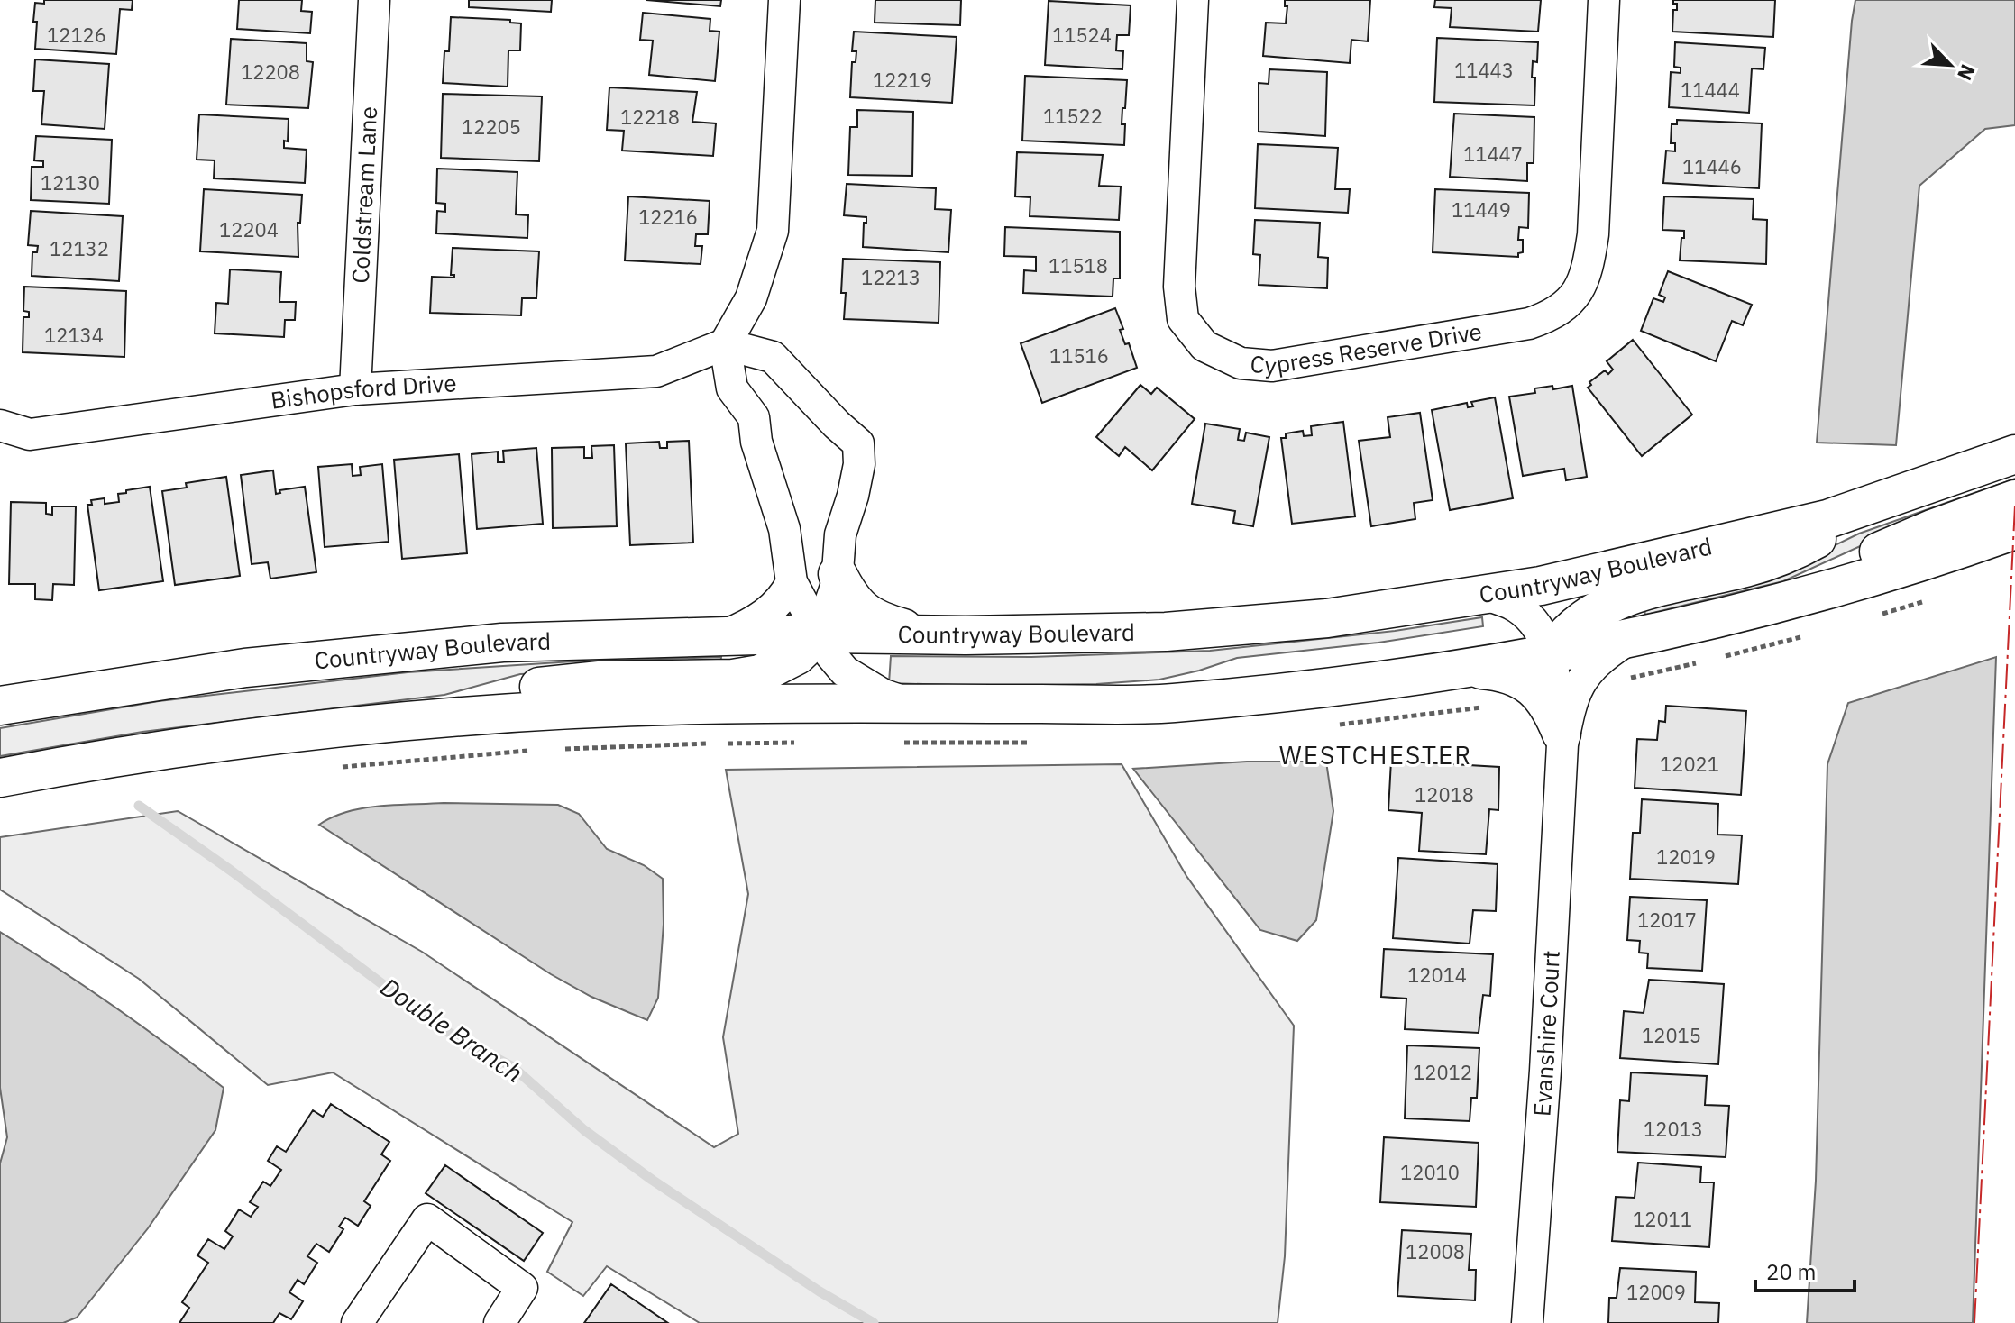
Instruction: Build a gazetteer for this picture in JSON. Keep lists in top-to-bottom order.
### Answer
{
  "streets": {
    "street": [
      "Coldstream Lane",
      "Cypress Reserve Drive",
      "Bishopsford Drive",
      "Countryway Boulevard",
      "Evanshire Court"
    ]
  },
  "crossings": [
    ["Coldstream Lane", "Bishopsford Drive"],
    ["Countryway Boulevard", "Evanshire Court"]
  ],
  "districts": ["WESTCHESTER"],
  "water": ["Double Branch"],
  "house_numbers": [
    "12126",
    "11524",
    "11443",
    "12208",
    "12219",
    "11444",
    "11522",
    "12218",
    "12205",
    "11447",
    "11446",
    "12130",
    "11449",
    "12216",
    "12204",
    "12132",
    "11518",
    "12213",
    "12134",
    "11516",
    "12021",
    "12018",
    "12019",
    "12017",
    "12014",
    "12015",
    "12012",
    "12013",
    "12010",
    "12011",
    "12008",
    "12009"
  ],
  "scale_bar": "20 m",
  "north": "bottom right"
}
